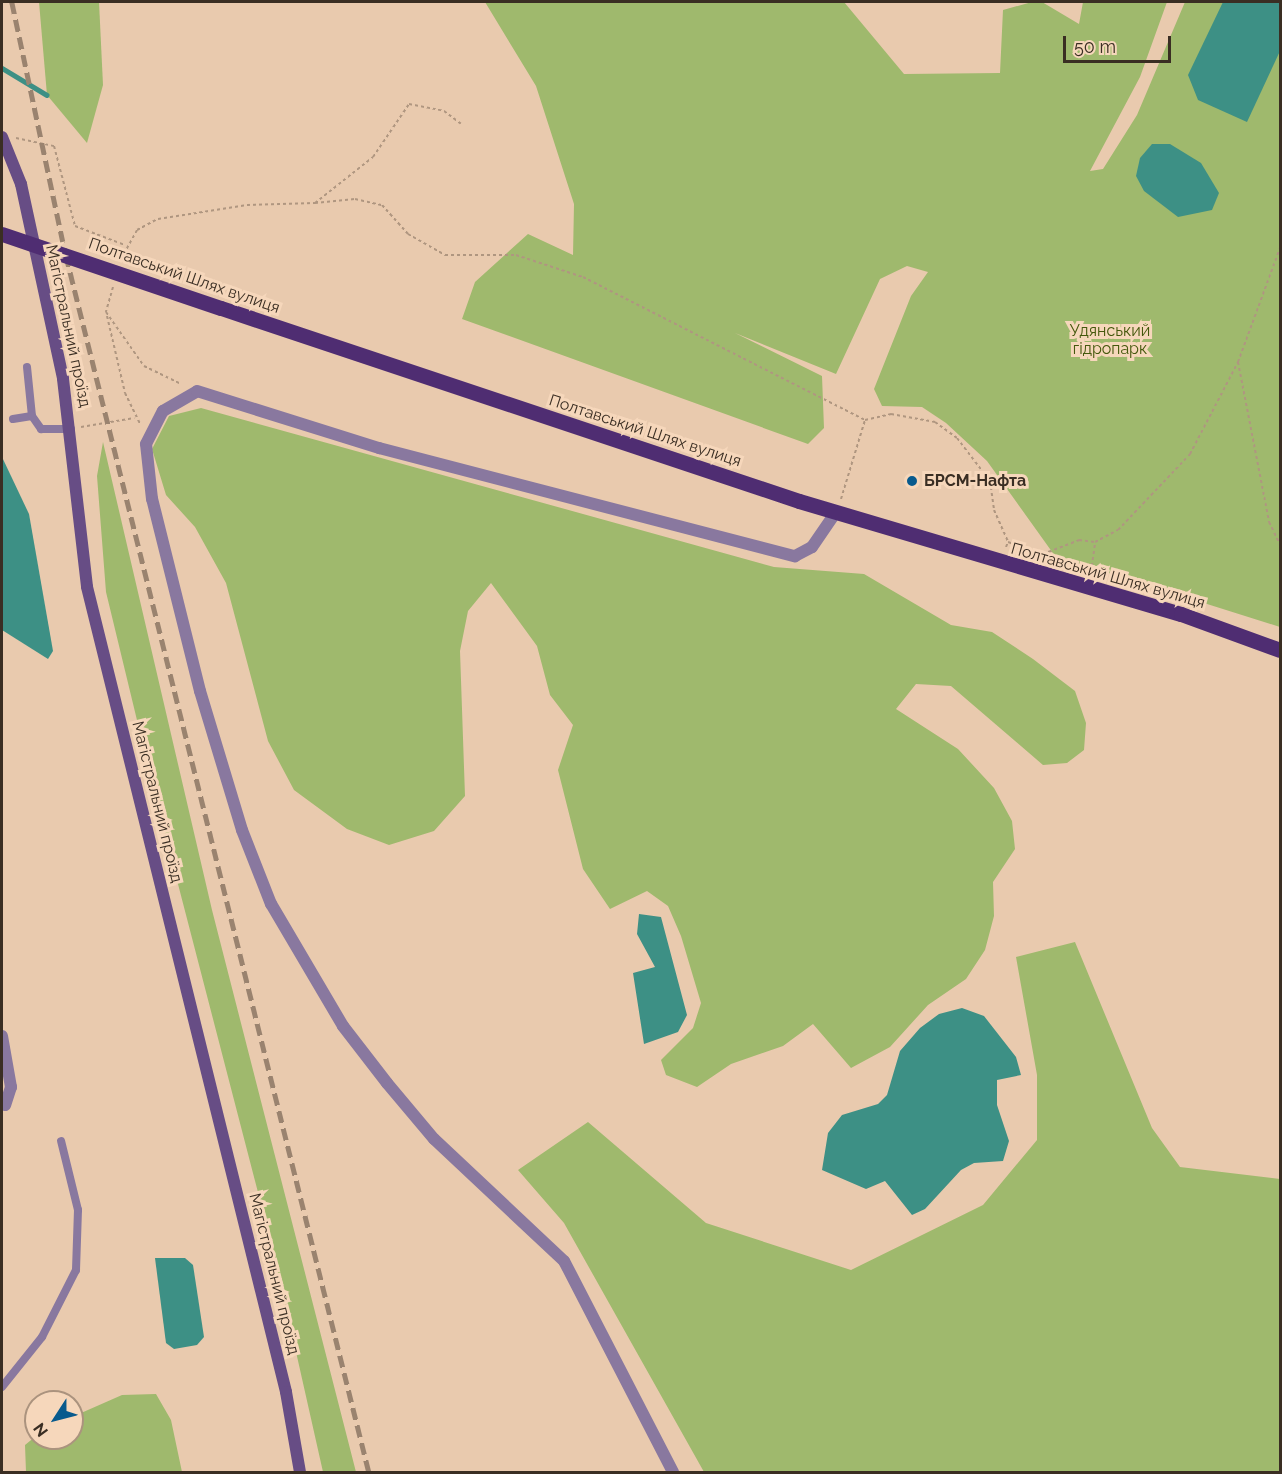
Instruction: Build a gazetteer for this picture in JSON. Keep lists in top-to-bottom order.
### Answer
{
  "streets": {
    "main road": ["Полтавський Шлях вулиця", "Магістральний проїзд"]
  },
  "parks": ["Удянський гідропарк"],
  "places": ["БРСМ-Нафта"],
  "scale_bar": "50 m",
  "north": "bottom left"
}
